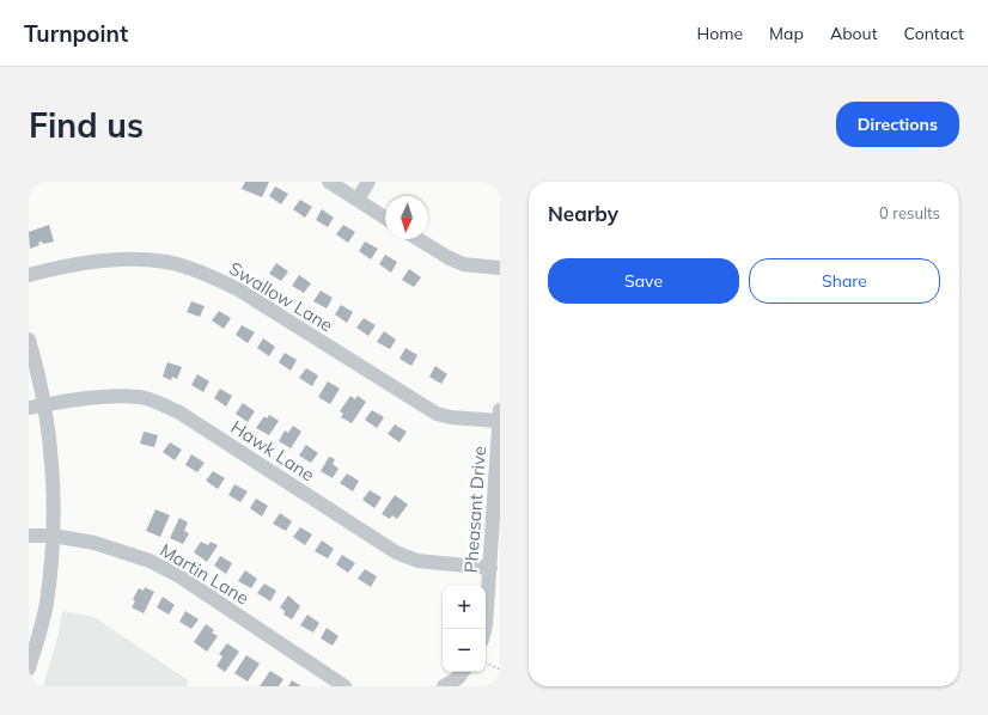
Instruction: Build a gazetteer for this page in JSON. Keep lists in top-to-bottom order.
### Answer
{
  "streets": {
    "street": [
      "Swallow Lane",
      "Hawk Lane",
      "Pheasant Drive",
      "Martin Lane"
    ]
  },
  "crossings": [
    ["Swallow Lane", "Pheasant Drive"],
    ["Hawk Lane", "Pheasant Drive"]
  ],
  "north": "bottom",
  "page": {
    "header": "Turnpoint",
    "nav": [
      "Home",
      "Map",
      "About",
      "Contact"
    ],
    "buttons": [
      "Directions",
      ["Save", "Share"]
    ],
    "title": "Find us",
    "heading": ["Nearby", "0 results"],
    "map_buttons": ["+", "−"]
  }
}
